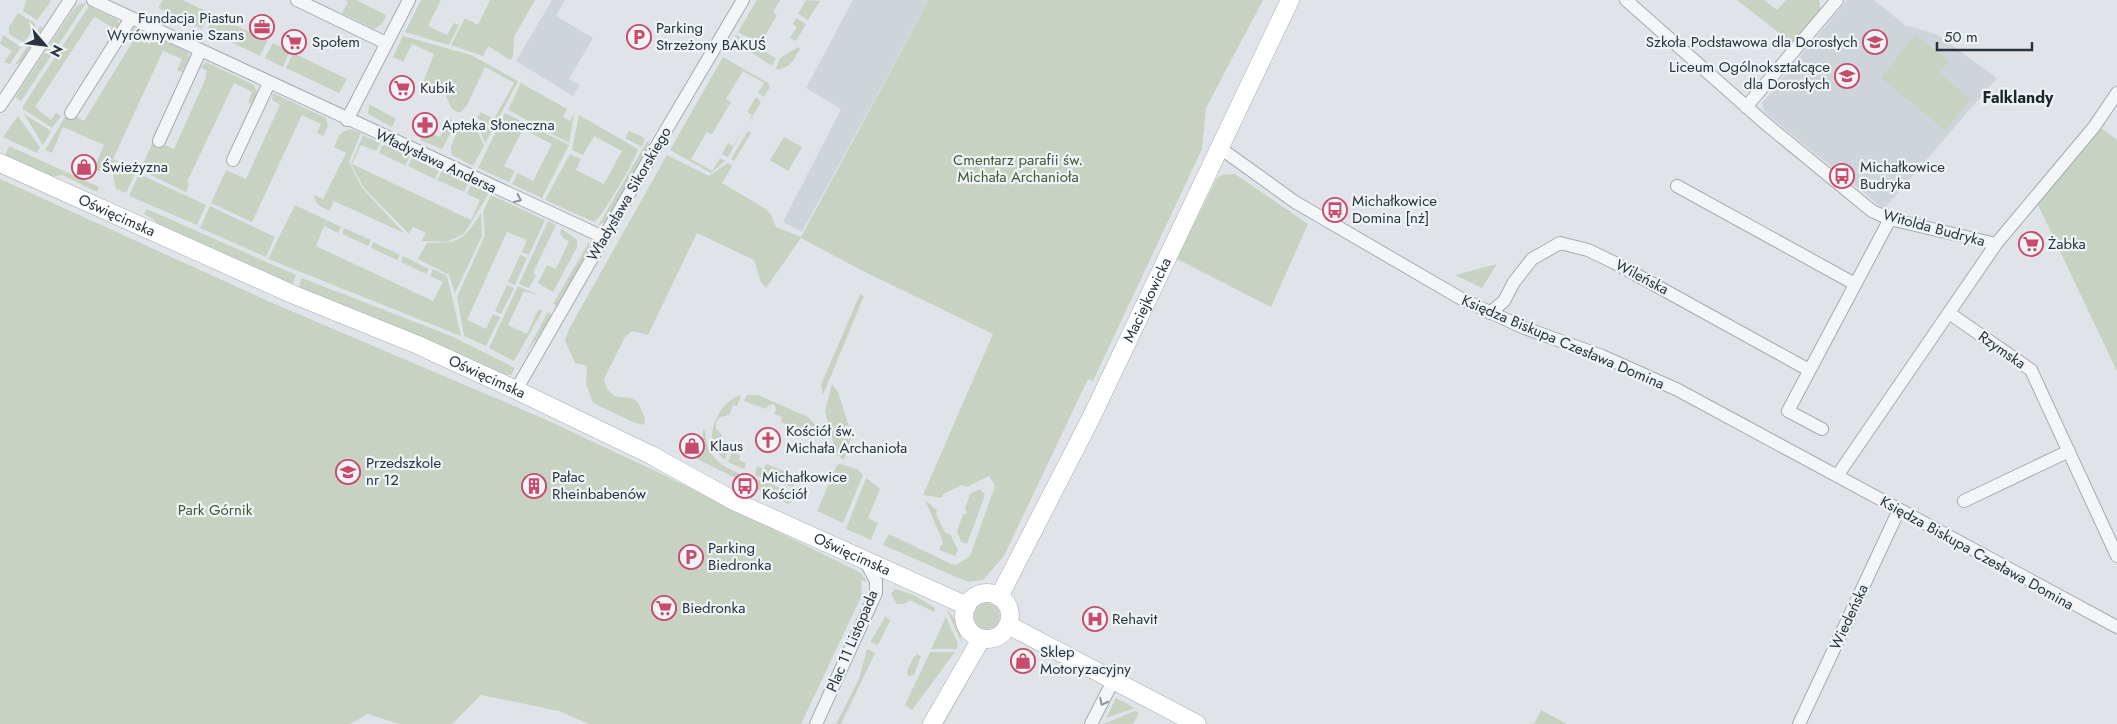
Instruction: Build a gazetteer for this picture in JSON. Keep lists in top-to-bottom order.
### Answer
{
  "streets": {
    "street": [
      "Władysława Andersa",
      "Władysława Sikorskiego",
      "Oświęcimska",
      "Witolda Budryka",
      "Wileńska",
      "Maciejkowicka",
      "Księdza Biskupa Czesława Domina",
      "Rzymska",
      "Wiedeńska",
      "Plac 11 Listopada"
    ]
  },
  "crossings": [
    ["Władysława Andersa", "Władysława Sikorskiego"],
    ["Władysława Sikorskiego", "Oświęcimska"],
    ["Oświęcimska", "Maciejkowicka"],
    ["Oświęcimska", "Plac 11 Listopada"],
    ["Wileńska", "Księdza Biskupa Czesława Domina"],
    ["Maciejkowicka", "Księdza Biskupa Czesława Domina"],
    ["Księdza Biskupa Czesława Domina", "Wiedeńska"]
  ],
  "one_way": ["Władysława Andersa"],
  "districts": ["Falklandy"],
  "parks": ["Cmentarz parafii św. Michała Archanioła", "Park Górnik"],
  "places": {
    "office": ["Fundacja Piastun Wyrównywanie Szans"],
    "parking": ["Parking Strzeżony BAKUŚ", "Parking Biedronka"],
    "supermarket": [
      "Społem",
      "Kubik",
      "Żabka",
      "Biedronka"
    ],
    "school or university": ["Szkoła Podstawowa dla Dorosłych", "Liceum Ogólnokształcące dla Dorosłych", "Przedszkole nr 12"],
    "pharmacy": ["Apteka Słoneczna"],
    "shop": ["Świeżyzna", "Klaus", "Sklep Motoryzacyjny"],
    "bus stop": ["Michałkowice Budryka", "Michałkowice Domina [nż]", "Michałkowice Kościół"],
    "church": ["Kościół św. Michała Archanioła"],
    "building": ["Pałac Rheinbabenów"],
    "hospital": ["Rehavit"]
  },
  "scale_bar": "50 m",
  "north": "bottom right"
}
